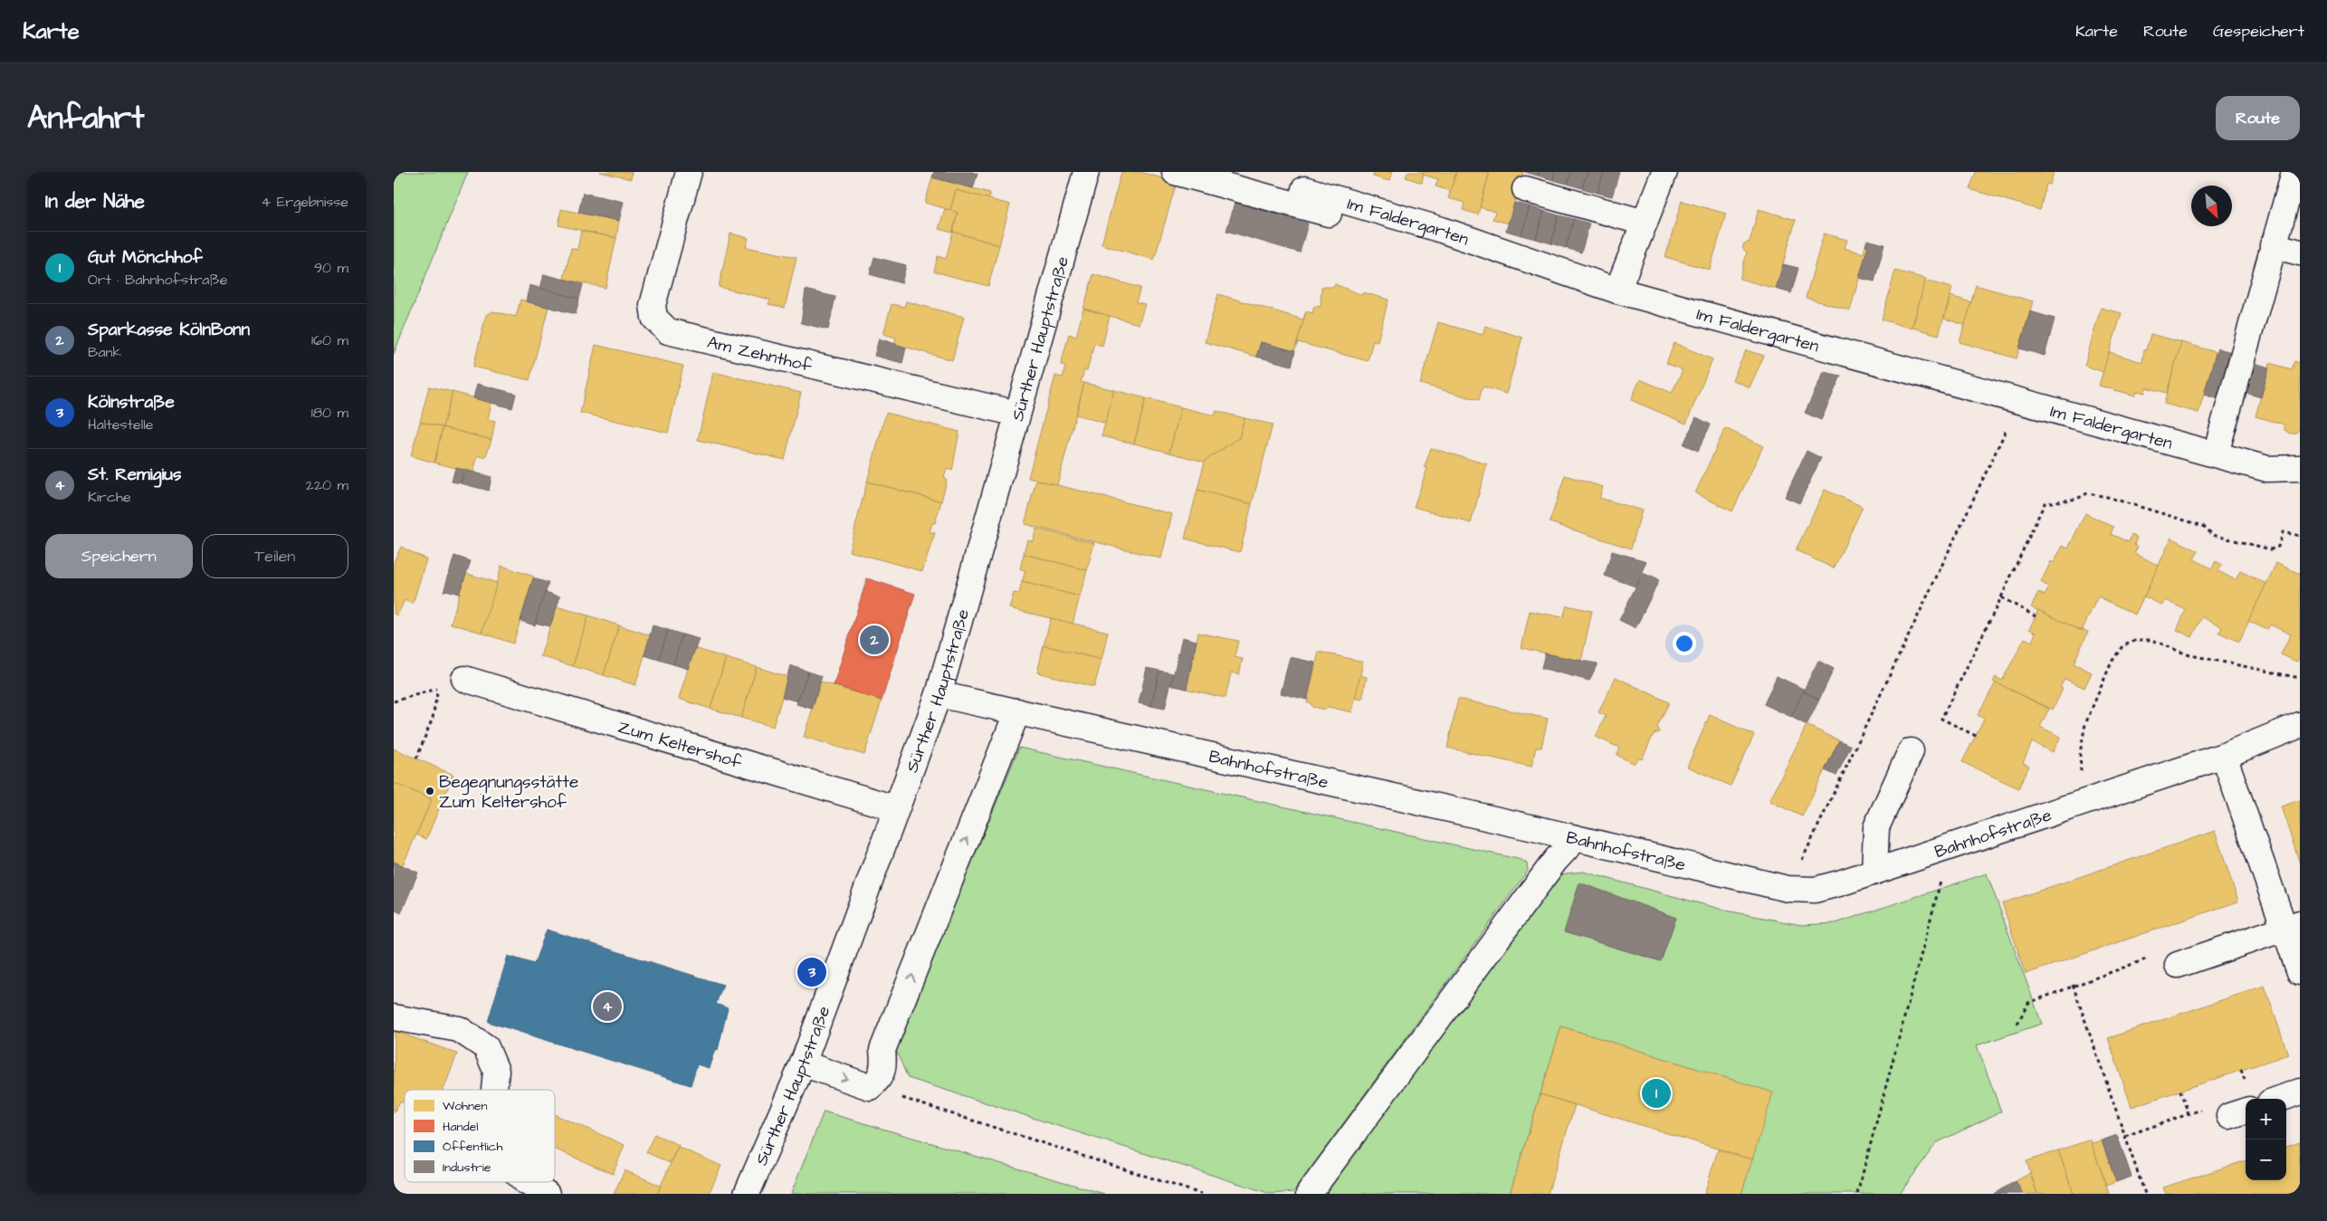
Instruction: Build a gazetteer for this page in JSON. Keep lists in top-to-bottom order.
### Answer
{
  "streets": {
    "street": [
      "Im Faldergarten",
      "Sürther Hauptstraße",
      "Am Zehnthof",
      "Zum Keltershof",
      "Bahnhofstraße"
    ]
  },
  "crossings": [
    ["Sürther Hauptstraße", "Am Zehnthof"],
    ["Sürther Hauptstraße", "Zum Keltershof"],
    ["Sürther Hauptstraße", "Bahnhofstraße"]
  ],
  "places": ["Begegnungsstätte Zum Keltershof"],
  "legend": [
    "Wohnen",
    "Handel",
    "Öffentlich",
    "Industrie"
  ],
  "north": "bottom right",
  "page": {
    "header": "Karte",
    "nav": ["Karte", "Route", "Gespeichert"],
    "title": "Anfahrt",
    "buttons": [
      "Route",
      ["Speichern", "Teilen"]
    ],
    "heading": ["In der Nähe", "4 Ergebnisse"],
    "list": [
      {
        "mark": "1",
        "name": "Gut Mönchhof",
        "note": "Ort · Bahnhofstraße",
        "value": "90 m"
      },
      {
        "mark": "2",
        "name": "Sparkasse KölnBonn",
        "note": "Bank",
        "value": "160 m"
      },
      {
        "mark": "3",
        "name": "Kölnstraße",
        "note": "Haltestelle",
        "value": "180 m"
      },
      {
        "mark": "4",
        "name": "St. Remigius",
        "note": "Kirche",
        "value": "220 m"
      }
    ],
    "pins": [
      "2",
      "3",
      "4",
      "1"
    ],
    "map_buttons": ["+", "−"]
  }
}
